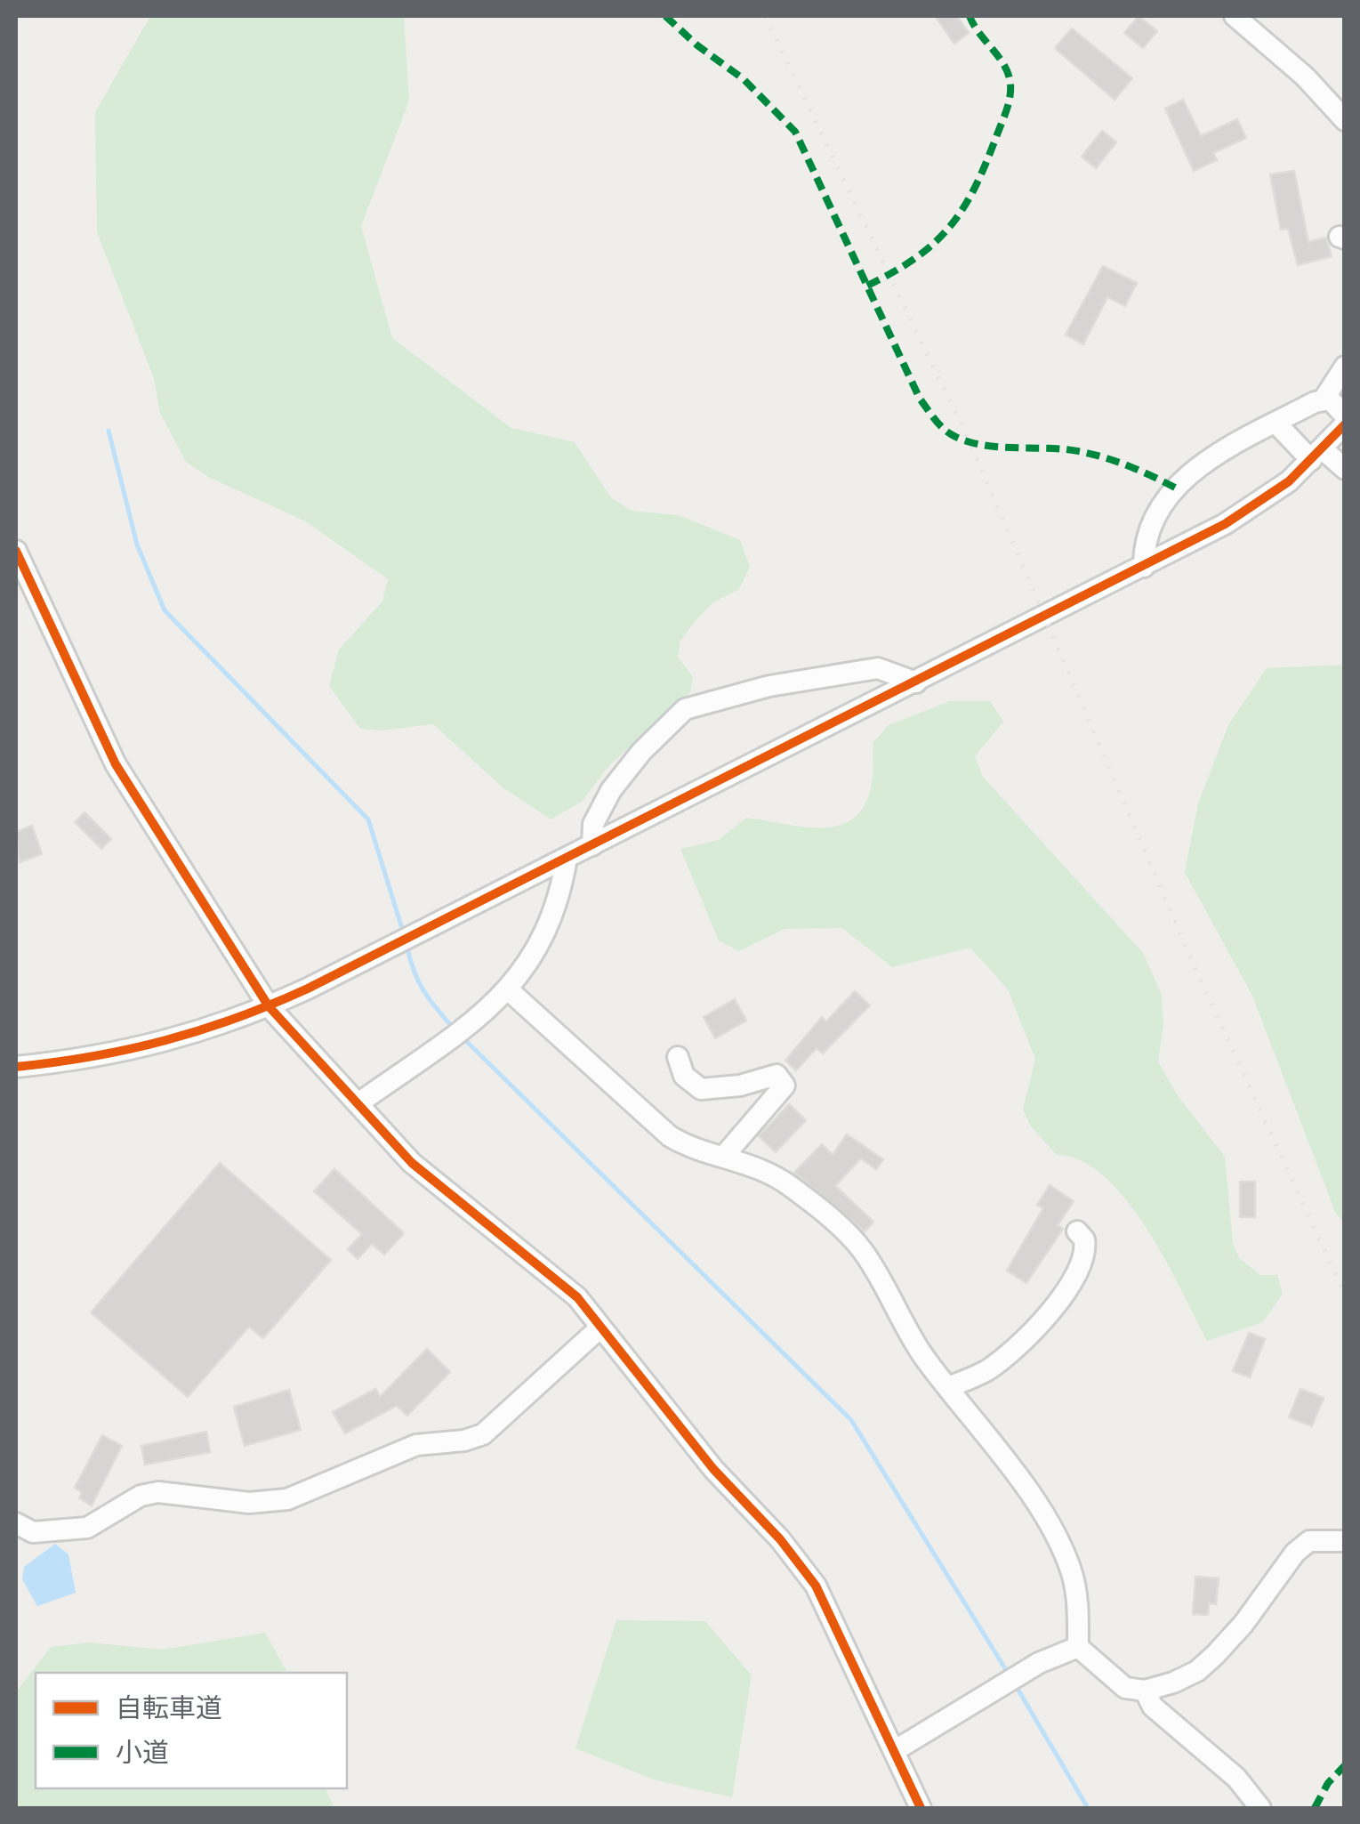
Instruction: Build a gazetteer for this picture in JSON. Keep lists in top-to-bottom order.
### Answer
{
  "legend": ["自転車道", "小道"]
}
